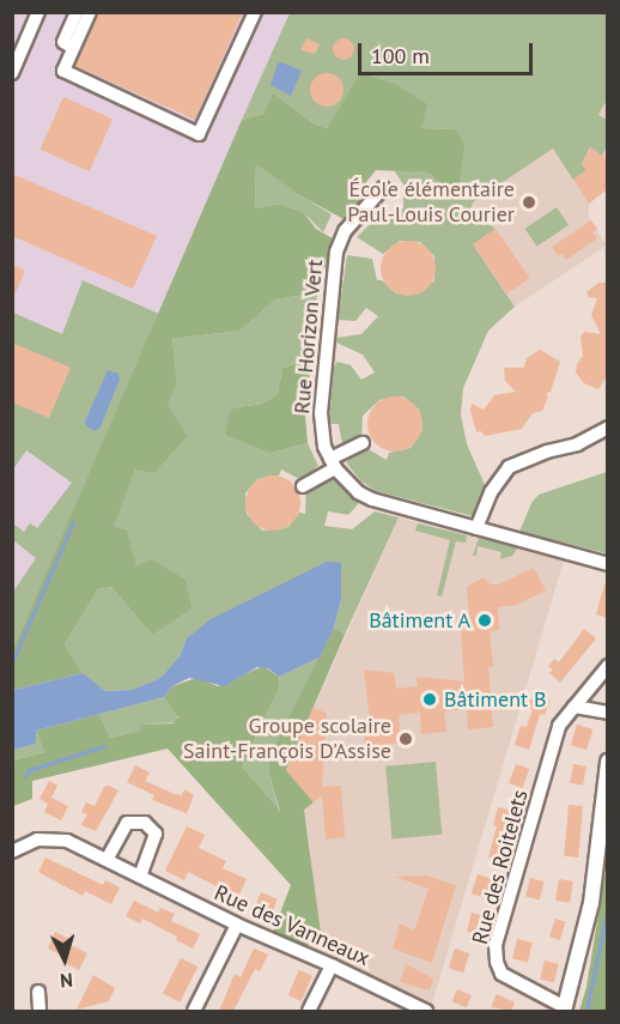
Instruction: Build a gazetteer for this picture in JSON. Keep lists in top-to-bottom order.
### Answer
{
  "streets": {
    "street": ["Rue Horizon Vert", "Rue des Roitelets", "Rue des Vanneaux"]
  },
  "places": [
    "École élémentaire Paul-Louis Courier",
    "Bâtiment A",
    "Bâtiment B",
    "Groupe scolaire Saint-François D'Assise"
  ],
  "scale_bar": "100 m",
  "north": "bottom"
}
